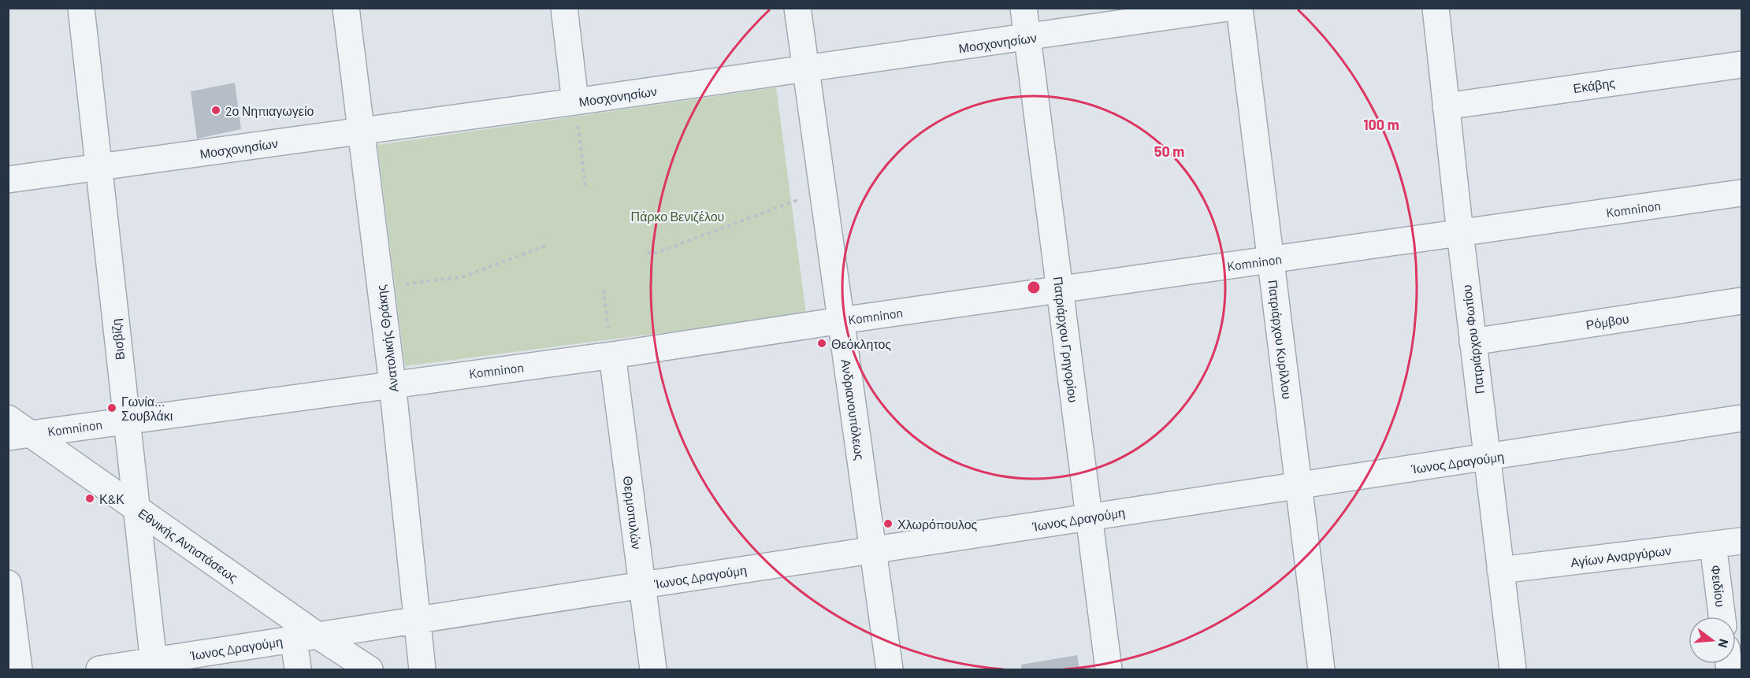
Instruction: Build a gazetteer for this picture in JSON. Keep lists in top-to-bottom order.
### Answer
{
  "streets": {
    "street": [
      "Μοσχονησίων",
      "Εκάβης",
      "Komninon",
      "Ρόμβου",
      "Ανατολικής Θράκης",
      "Βισβίζη",
      "Πατριάρχου Γρηγορίου",
      "Πατριάρχου Κυρίλλου",
      "Πατριάρχου Φωτίου",
      "Ανδριανουπόλεως",
      "Ίωνος Δραγούμη",
      "Θερμοπυλών",
      "Εθνικής Αντιστάσεως",
      "Αγίων Αναργύρων",
      "Φειδίου"
    ]
  },
  "crossings": [
    ["Μοσχονησίων", "Ανατολικής Θράκης"],
    ["Μοσχονησίων", "Βισβίζη"],
    ["Μοσχονησίων", "Πατριάρχου Γρηγορίου"],
    ["Μοσχονησίων", "Ανδριανουπόλεως"],
    ["Εκάβης", "Πατριάρχου Φωτίου"],
    ["Komninon", "Ανατολικής Θράκης"],
    ["Komninon", "Βισβίζη"],
    ["Komninon", "Πατριάρχου Γρηγορίου"],
    ["Komninon", "Πατριάρχου Κυρίλλου"],
    ["Komninon", "Πατριάρχου Φωτίου"],
    ["Komninon", "Ανδριανουπόλεως"],
    ["Komninon", "Θερμοπυλών"],
    ["Komninon", "Εθνικής Αντιστάσεως"],
    ["Ρόμβου", "Πατριάρχου Φωτίου"],
    ["Ανατολικής Θράκης", "Ίωνος Δραγούμη"],
    ["Βισβίζη", "Ίωνος Δραγούμη"],
    ["Βισβίζη", "Εθνικής Αντιστάσεως"],
    ["Πατριάρχου Γρηγορίου", "Ίωνος Δραγούμη"],
    ["Πατριάρχου Κυρίλλου", "Ίωνος Δραγούμη"],
    ["Πατριάρχου Φωτίου", "Ίωνος Δραγούμη"],
    ["Πατριάρχου Φωτίου", "Αγίων Αναργύρων"],
    ["Ανδριανουπόλεως", "Ίωνος Δραγούμη"],
    ["Ίωνος Δραγούμη", "Θερμοπυλών"],
    ["Ίωνος Δραγούμη", "Εθνικής Αντιστάσεως"],
    ["Αγίων Αναργύρων", "Φειδίου"]
  ],
  "parks": ["Πάρκο Βενιζέλου"],
  "places": [
    "2ο Νηπιαγωγείο",
    "Θεόκλητος",
    "Γωνία... Σουβλάκι",
    "Κ&Κ",
    "Χλωρόπουλος"
  ],
  "north": "right",
  "rings": ["100 m", "50 m"]
}
